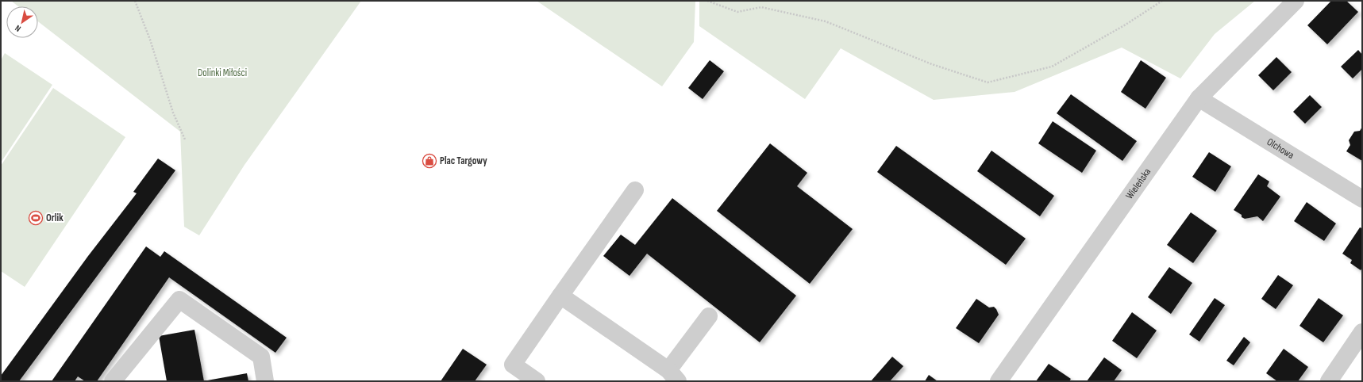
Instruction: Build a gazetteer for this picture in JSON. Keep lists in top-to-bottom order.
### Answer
{
  "streets": {
    "street": ["Olchowa", "Wieleńska"]
  },
  "crossings": [
    ["Olchowa", "Wieleńska"]
  ],
  "parks": ["Dolinki Miłości"],
  "places": {
    "shop": ["Plac Targowy"],
    "sports": ["Orlik"]
  },
  "north": "bottom left"
}
